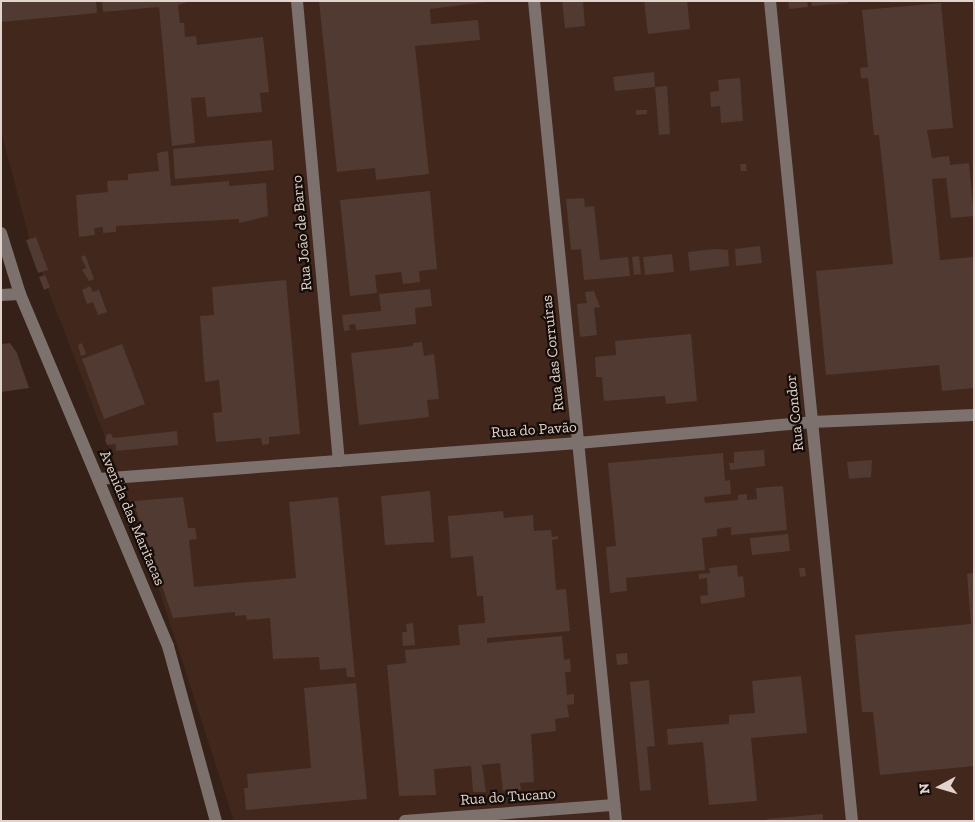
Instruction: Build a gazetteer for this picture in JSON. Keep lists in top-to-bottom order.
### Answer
{
  "streets": {
    "street": [
      "Rua João de Barro",
      "Rua das Corruíras",
      "Rua Condor",
      "Rua do Pavão",
      "Avenida das Maritacas",
      "Rua do Tucano"
    ]
  },
  "crossings": [
    ["Rua João de Barro", "Rua do Pavão"],
    ["Rua das Corruíras", "Rua do Pavão"],
    ["Rua das Corruíras", "Rua do Tucano"],
    ["Rua Condor", "Rua do Pavão"],
    ["Rua do Pavão", "Avenida das Maritacas"]
  ],
  "north": "left"
}
